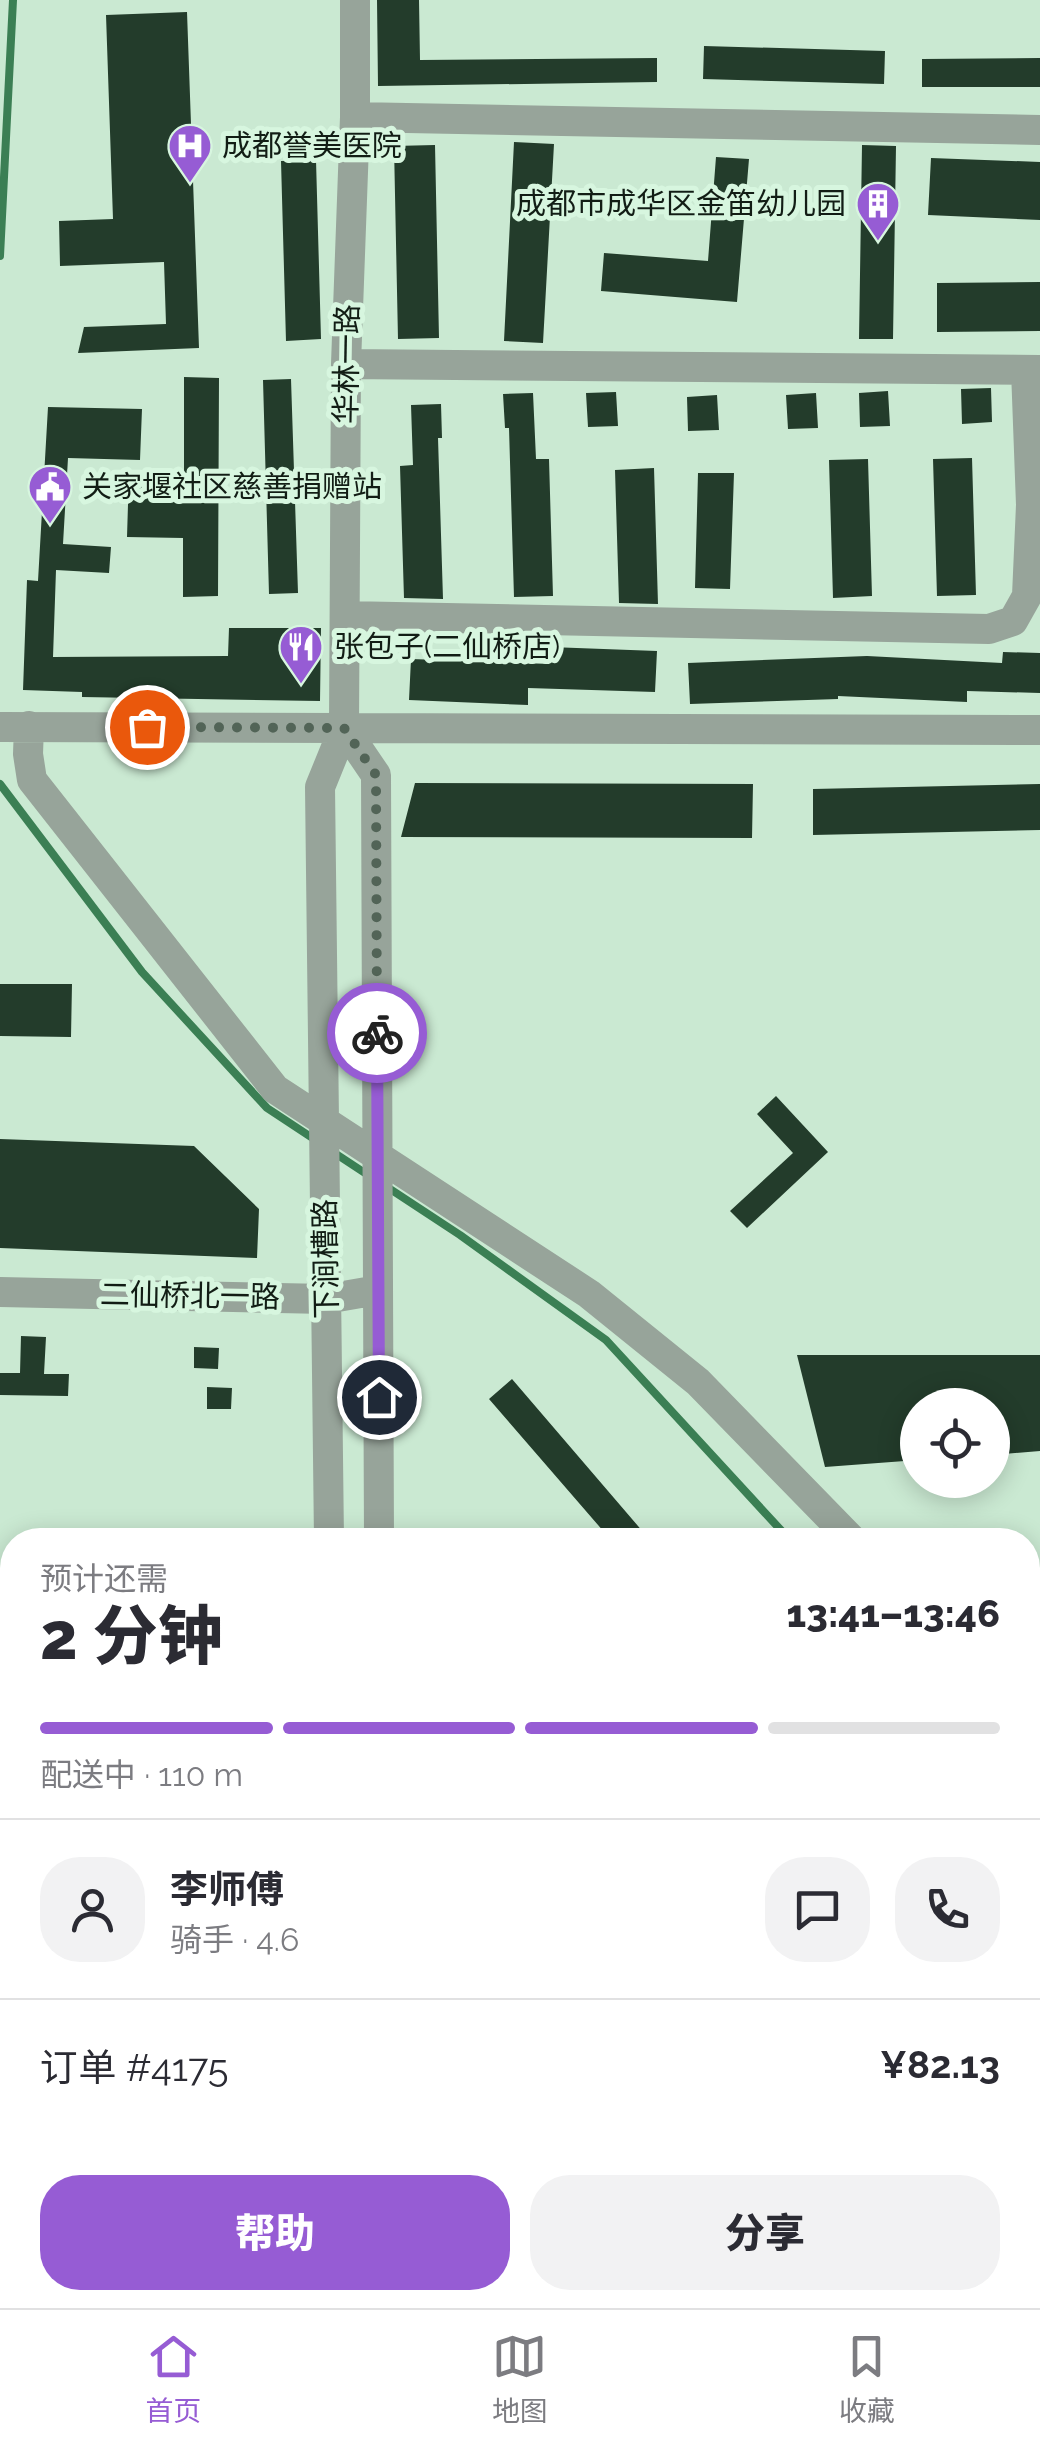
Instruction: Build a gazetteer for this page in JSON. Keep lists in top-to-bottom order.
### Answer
{
  "streets": {
    "street": ["华林一路", "下涧槽路", "二仙桥北一路"]
  },
  "crossings": [
    ["华林一路", "下涧槽路"],
    ["下涧槽路", "二仙桥北一路"]
  ],
  "places": {
    "hospital": ["成都誉美医院"],
    "building": ["成都市成华区金笛幼儿园"],
    "public building": ["关家堰社区慈善捐赠站"],
    "restaurant": ["张包子(二仙桥店)"]
  },
  "page": {
    "heading": ["2 分钟", "预计还需", "13:41–13:46"],
    "panel": [
      "李师傅",
      "骑手 · 4.6",
      "订单 #4175",
      "¥82.13"
    ],
    "bar": "配送中 · 110 m",
    "buttons": ["帮助", "分享"],
    "tabs": ["首页", "地图", "收藏"]
  }
}
